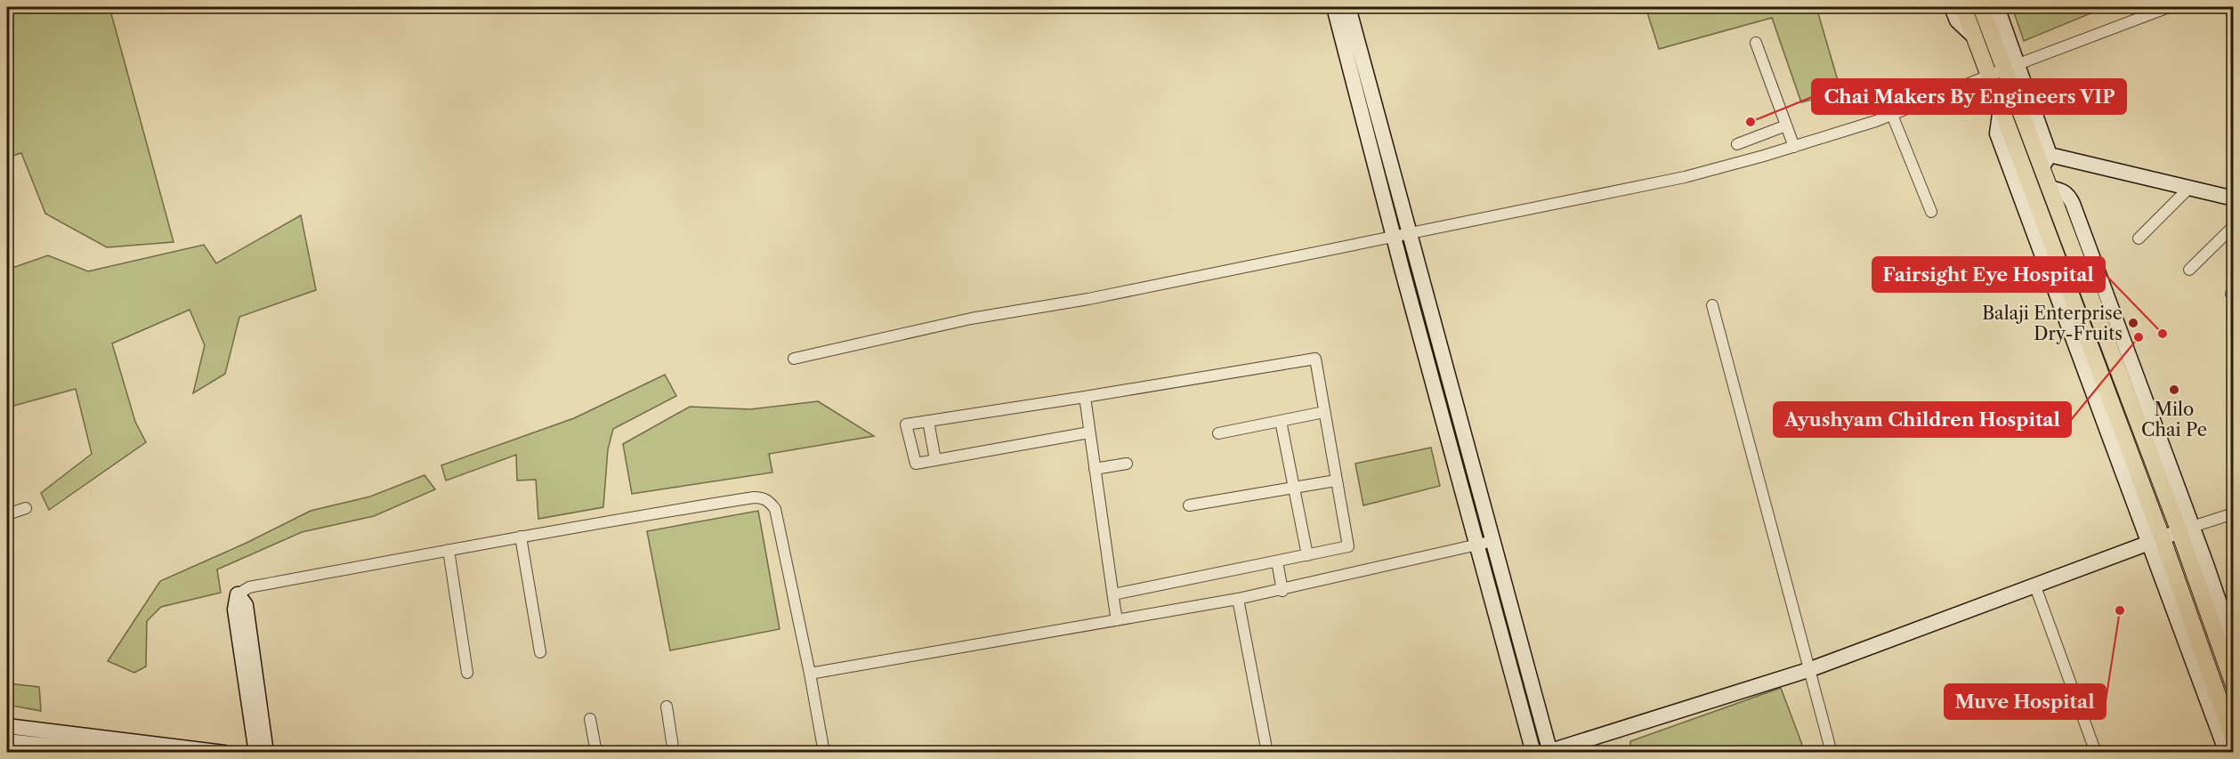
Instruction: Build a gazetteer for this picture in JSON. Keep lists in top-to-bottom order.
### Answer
{
  "places": [
    "Chai Makers By Engineers VIP",
    "Balaji Enterprise Dry-Fruits",
    "Fairsight Eye Hospital",
    "Ayushyam Children Hospital",
    "Milo Chai Pe",
    "Muve Hospital"
  ]
}
